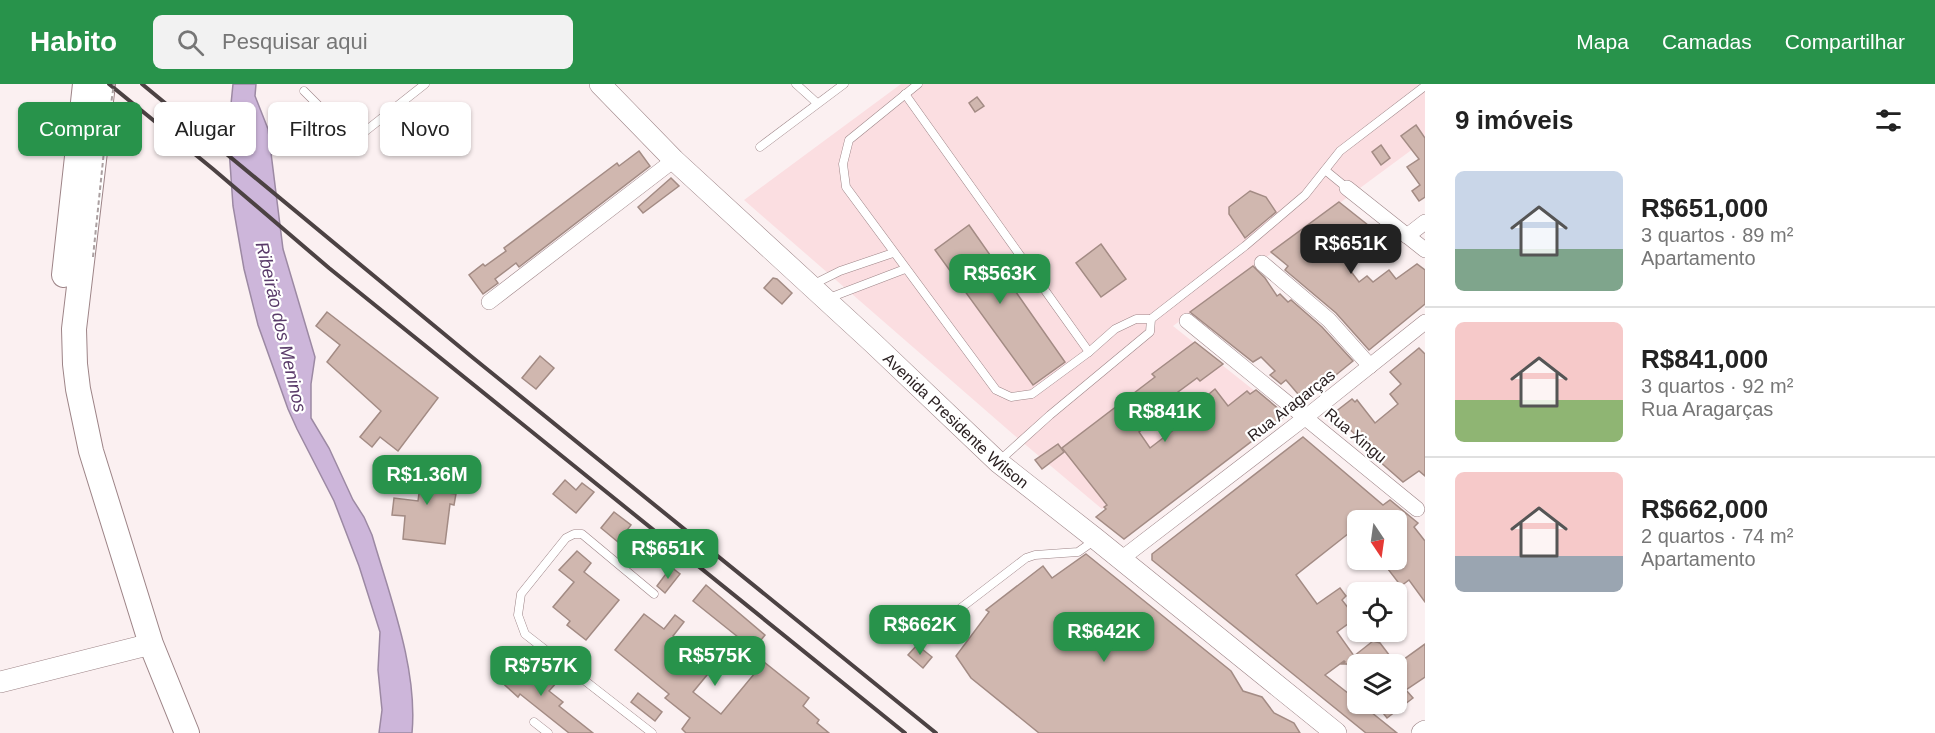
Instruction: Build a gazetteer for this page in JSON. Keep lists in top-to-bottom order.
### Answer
{
  "streets": {
    "main road": ["Avenida Presidente Wilson"],
    "street": ["Rua Aragarças", "Rua Xingu"]
  },
  "crossings": [
    ["Rua Aragarças", "Avenida Presidente Wilson"],
    ["Rua Aragarças", "Rua Xingu"]
  ],
  "water": ["Ribeirão dos Meninos"],
  "north": "bottom",
  "page": {
    "header": "Habito",
    "search": "Pesquisar aqui",
    "nav": ["Mapa", "Camadas", "Compartilhar"],
    "heading": "9 imóveis",
    "chip": [
      "Comprar",
      "Alugar",
      "Filtros",
      "Novo"
    ],
    "list": [
      {
        "name": "R$651,000",
        "note": "3 quartos · 89 m² · Apartamento"
      },
      {
        "name": "R$841,000",
        "note": "3 quartos · 92 m² · Rua Aragarças"
      },
      {
        "name": "R$662,000",
        "note": "2 quartos · 74 m² · Apartamento"
      }
    ],
    "price": [
      "R$651K",
      "R$563K",
      "R$841K",
      "R$1.36M",
      "R$651K",
      "R$662K",
      "R$642K",
      "R$575K",
      "R$757K"
    ]
  }
}
